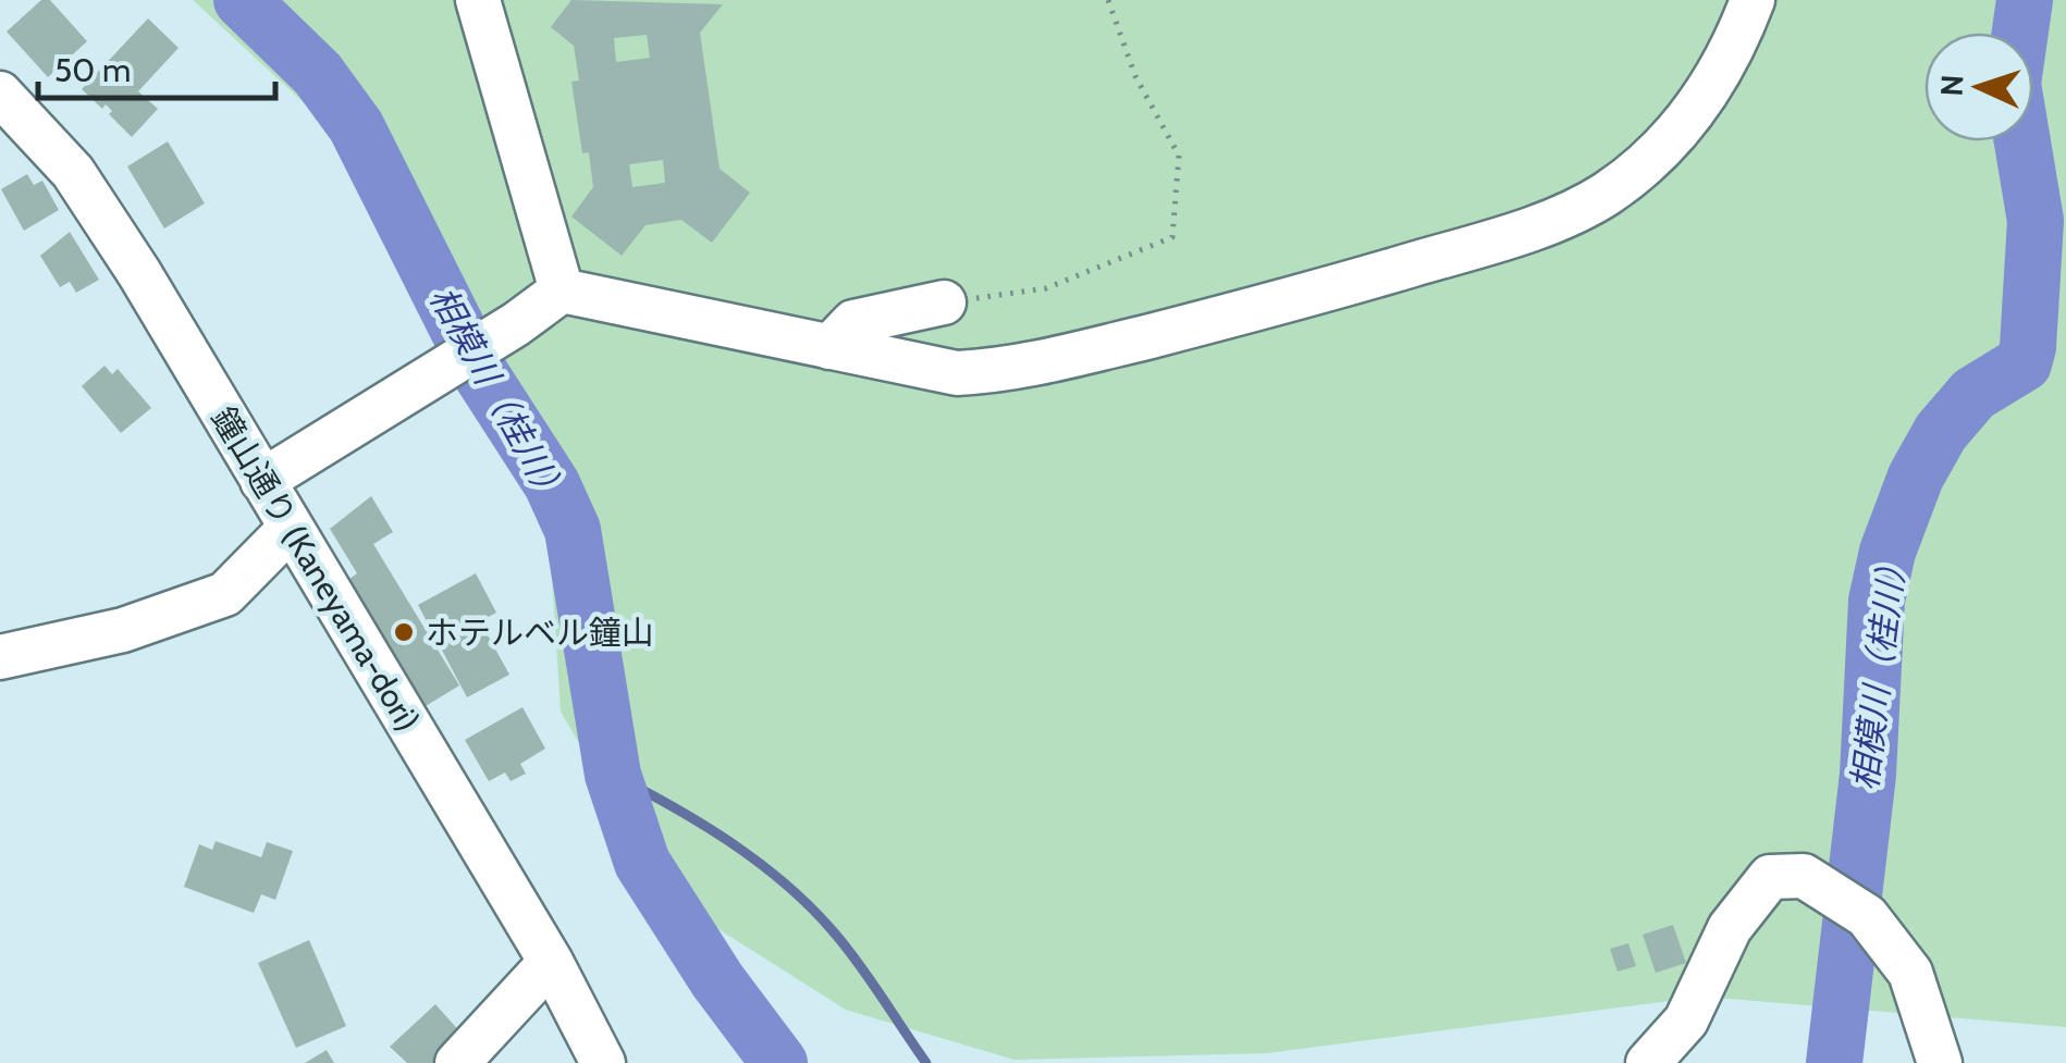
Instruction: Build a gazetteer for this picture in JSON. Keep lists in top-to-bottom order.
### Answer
{
  "streets": {
    "street": ["鐘山通り (Kaneyama-dori)"]
  },
  "water": ["相模川（桂川）"],
  "places": ["ホテルベル鐘山"],
  "scale_bar": "50 m",
  "north": "left"
}
